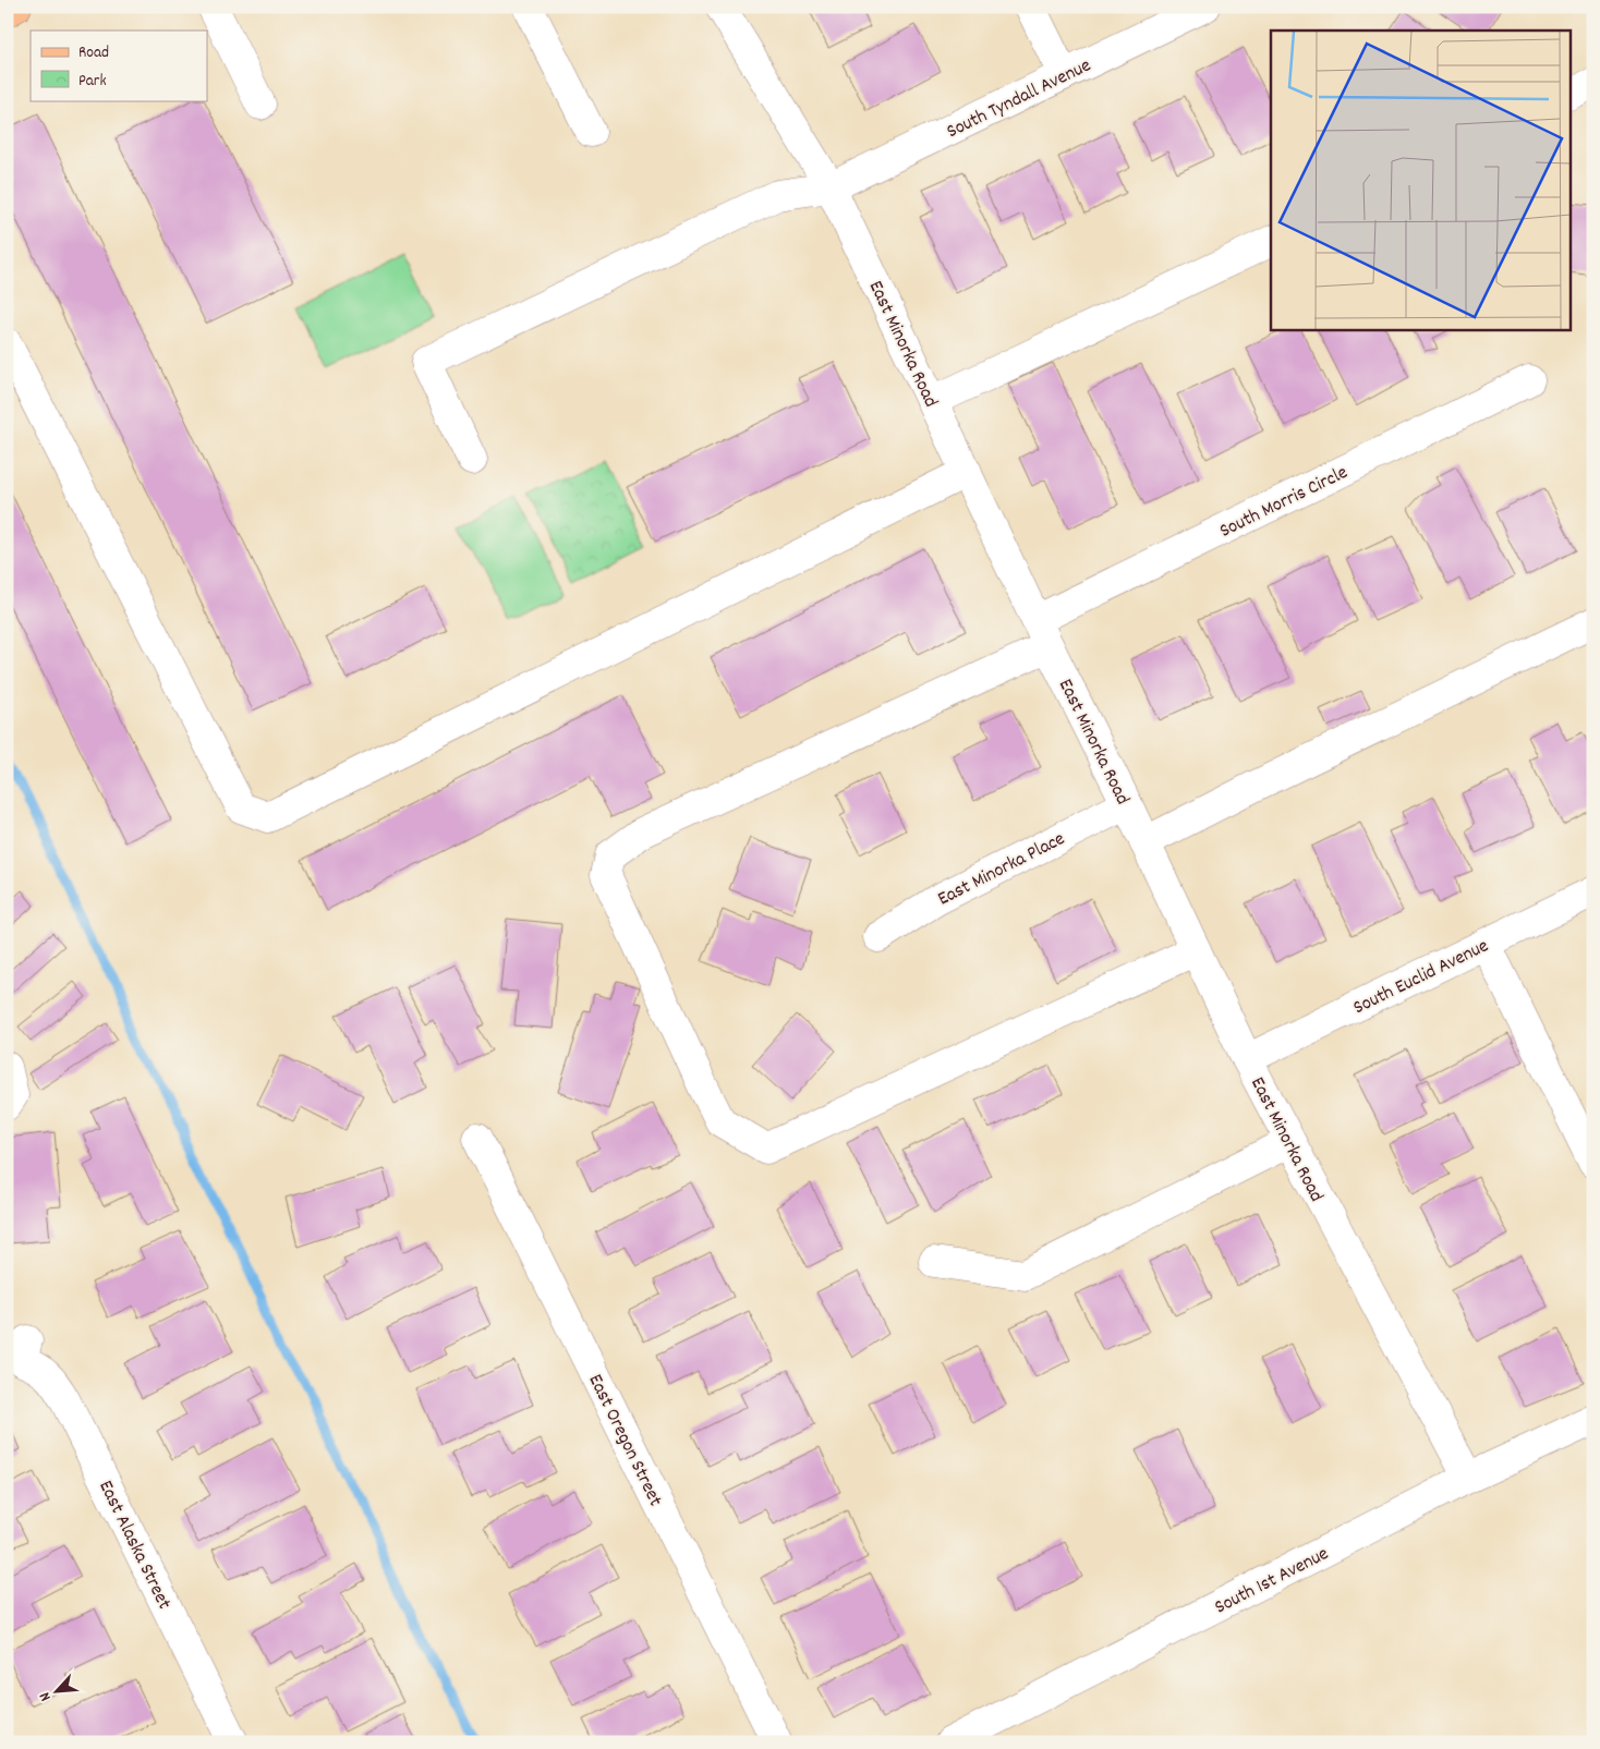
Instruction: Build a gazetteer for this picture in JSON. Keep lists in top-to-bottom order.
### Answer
{
  "streets": {
    "street": [
      "South Tyndall Avenue",
      "East Minorka Road",
      "South Morris Circle",
      "East Minorka Place",
      "South Euclid Avenue",
      "East Oregon Street",
      "East Alaska Street",
      "South 1st Avenue"
    ]
  },
  "crossings": [
    ["South Tyndall Avenue", "East Minorka Road"],
    ["East Minorka Road", "South Morris Circle"],
    ["East Minorka Road", "East Minorka Place"],
    ["East Minorka Road", "South Euclid Avenue"],
    ["East Minorka Road", "South 1st Avenue"]
  ],
  "legend": ["Road", "Park"],
  "north": "bottom left"
}
